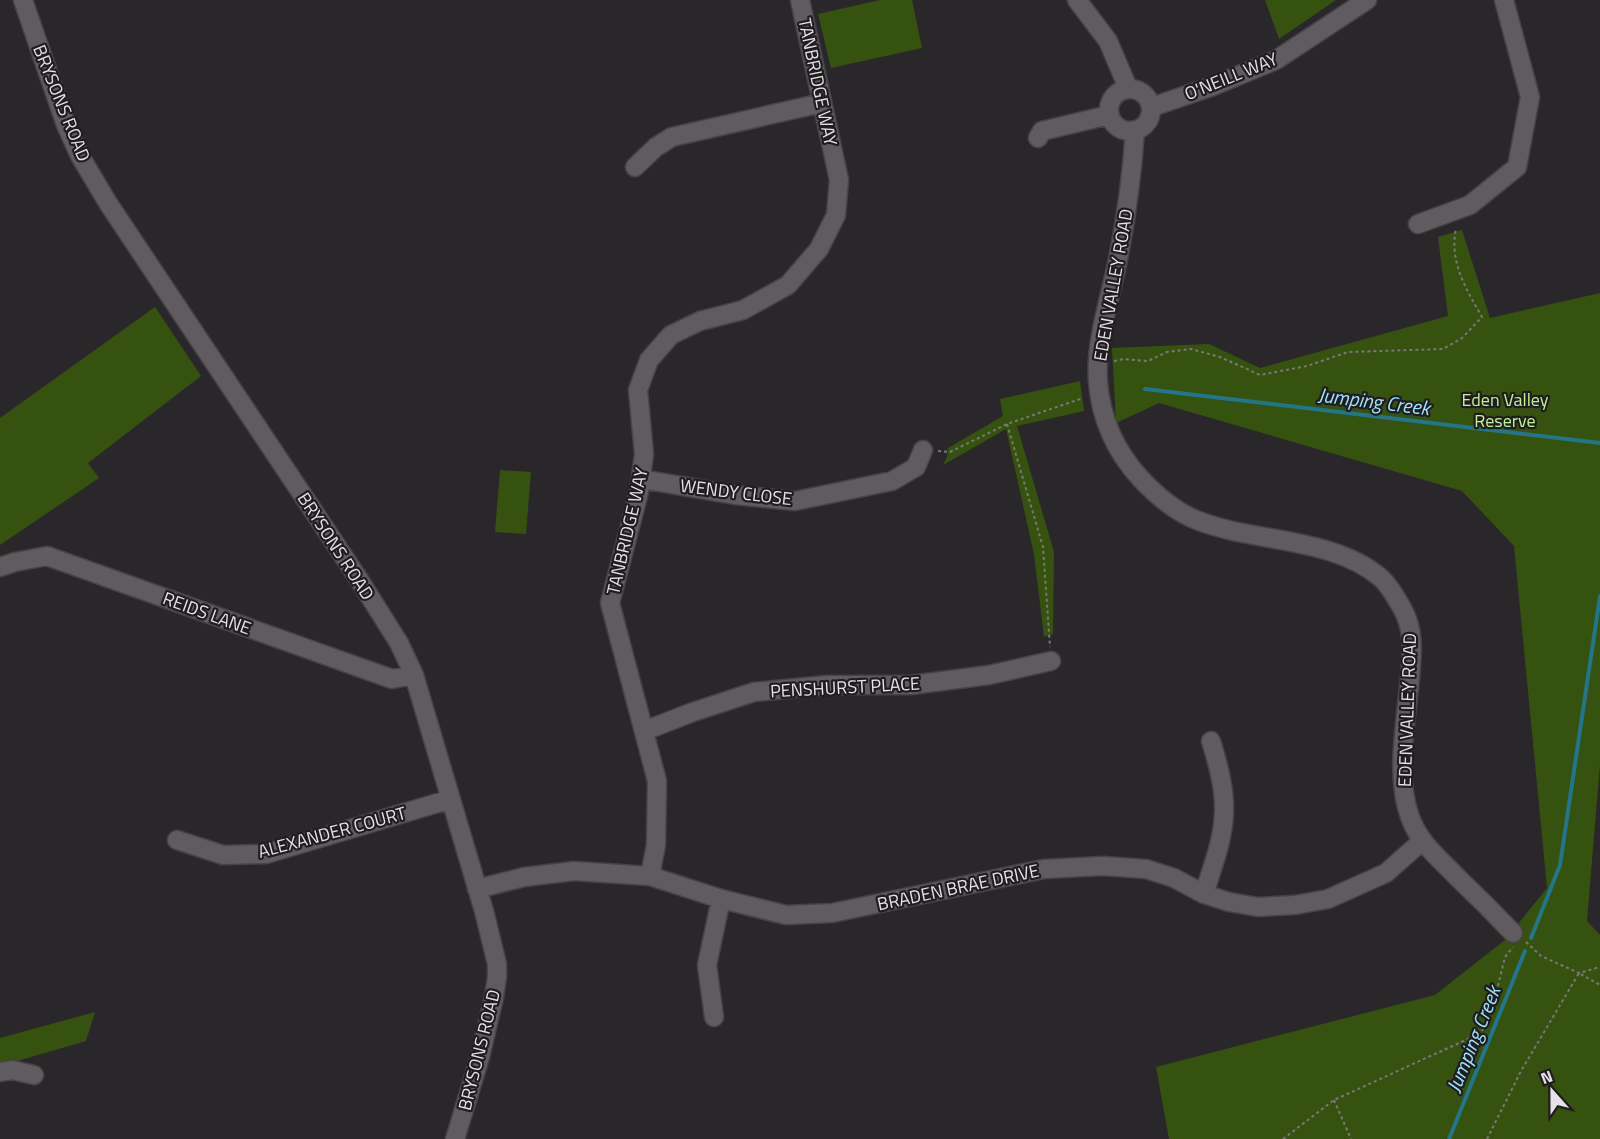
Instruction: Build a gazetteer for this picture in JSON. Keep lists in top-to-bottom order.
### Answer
{
  "streets": {
    "street": [
      "O'NEILL WAY",
      "TANBRIDGE WAY",
      "BRYSONS ROAD",
      "EDEN VALLEY ROAD",
      "WENDY CLOSE",
      "REIDS LANE",
      "PENSHURST PLACE",
      "ALEXANDER COURT",
      "BRADEN BRAE DRIVE"
    ]
  },
  "crossings": [
    ["O'NEILL WAY", "EDEN VALLEY ROAD"],
    ["TANBRIDGE WAY", "WENDY CLOSE"],
    ["TANBRIDGE WAY", "PENSHURST PLACE"],
    ["TANBRIDGE WAY", "BRADEN BRAE DRIVE"],
    ["BRYSONS ROAD", "REIDS LANE"],
    ["BRYSONS ROAD", "ALEXANDER COURT"],
    ["BRYSONS ROAD", "BRADEN BRAE DRIVE"],
    ["EDEN VALLEY ROAD", "BRADEN BRAE DRIVE"]
  ],
  "water": ["Jumping Creek"],
  "parks": ["Eden Valley Reserve"],
  "north": "top"
}
